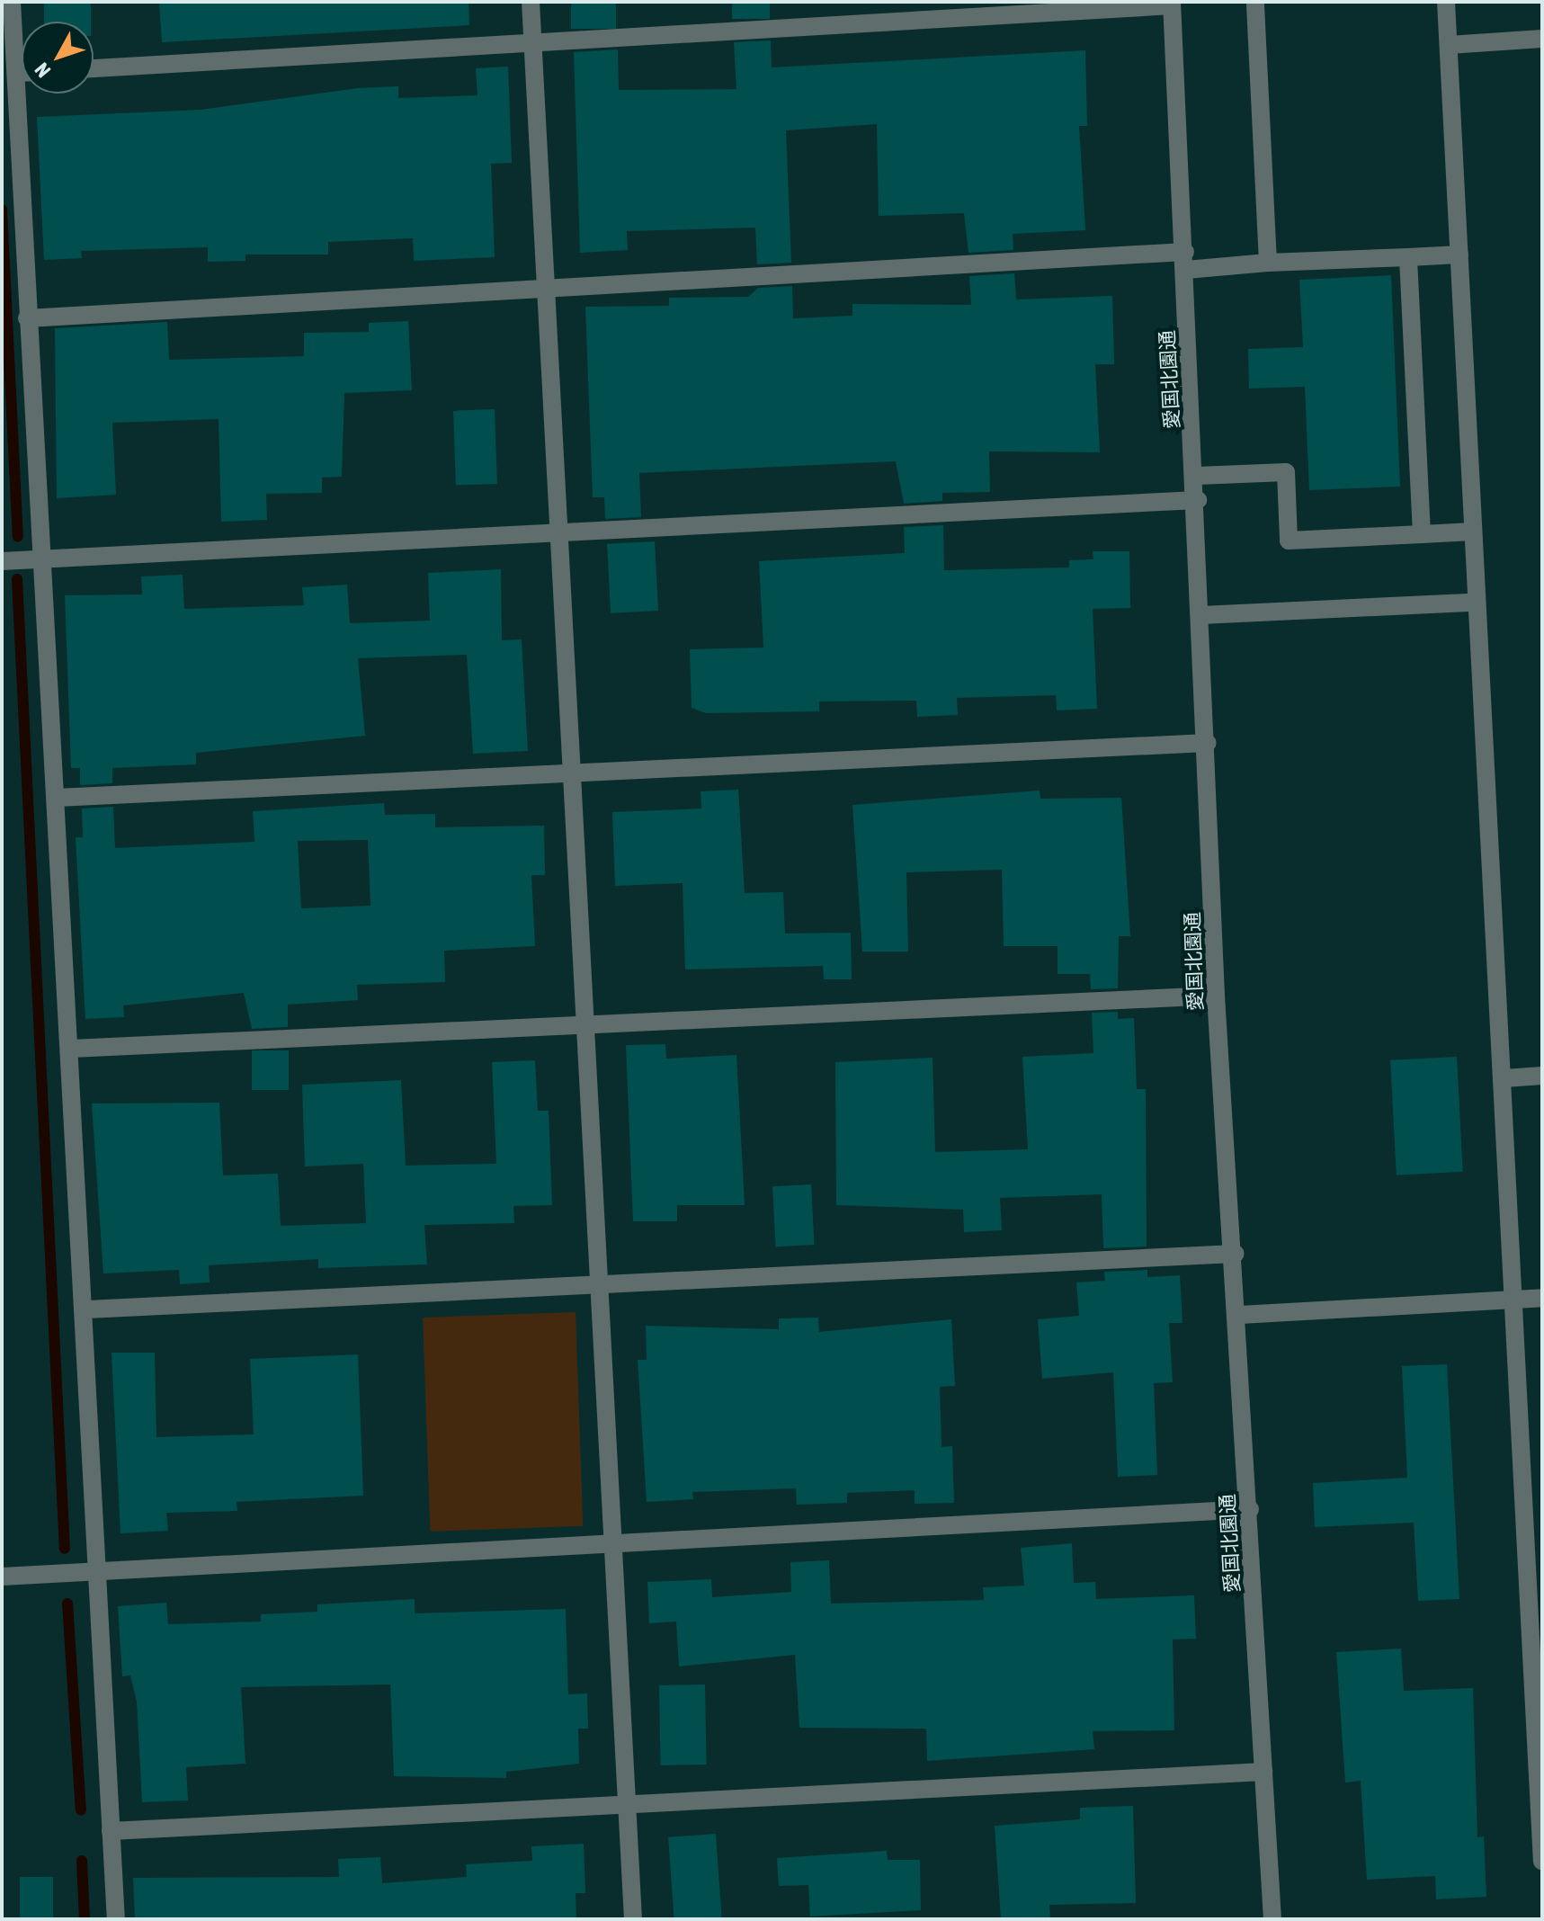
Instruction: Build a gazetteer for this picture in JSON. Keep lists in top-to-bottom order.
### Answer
{
  "streets": {
    "street": ["愛国北園通"]
  },
  "north": "bottom left"
}
